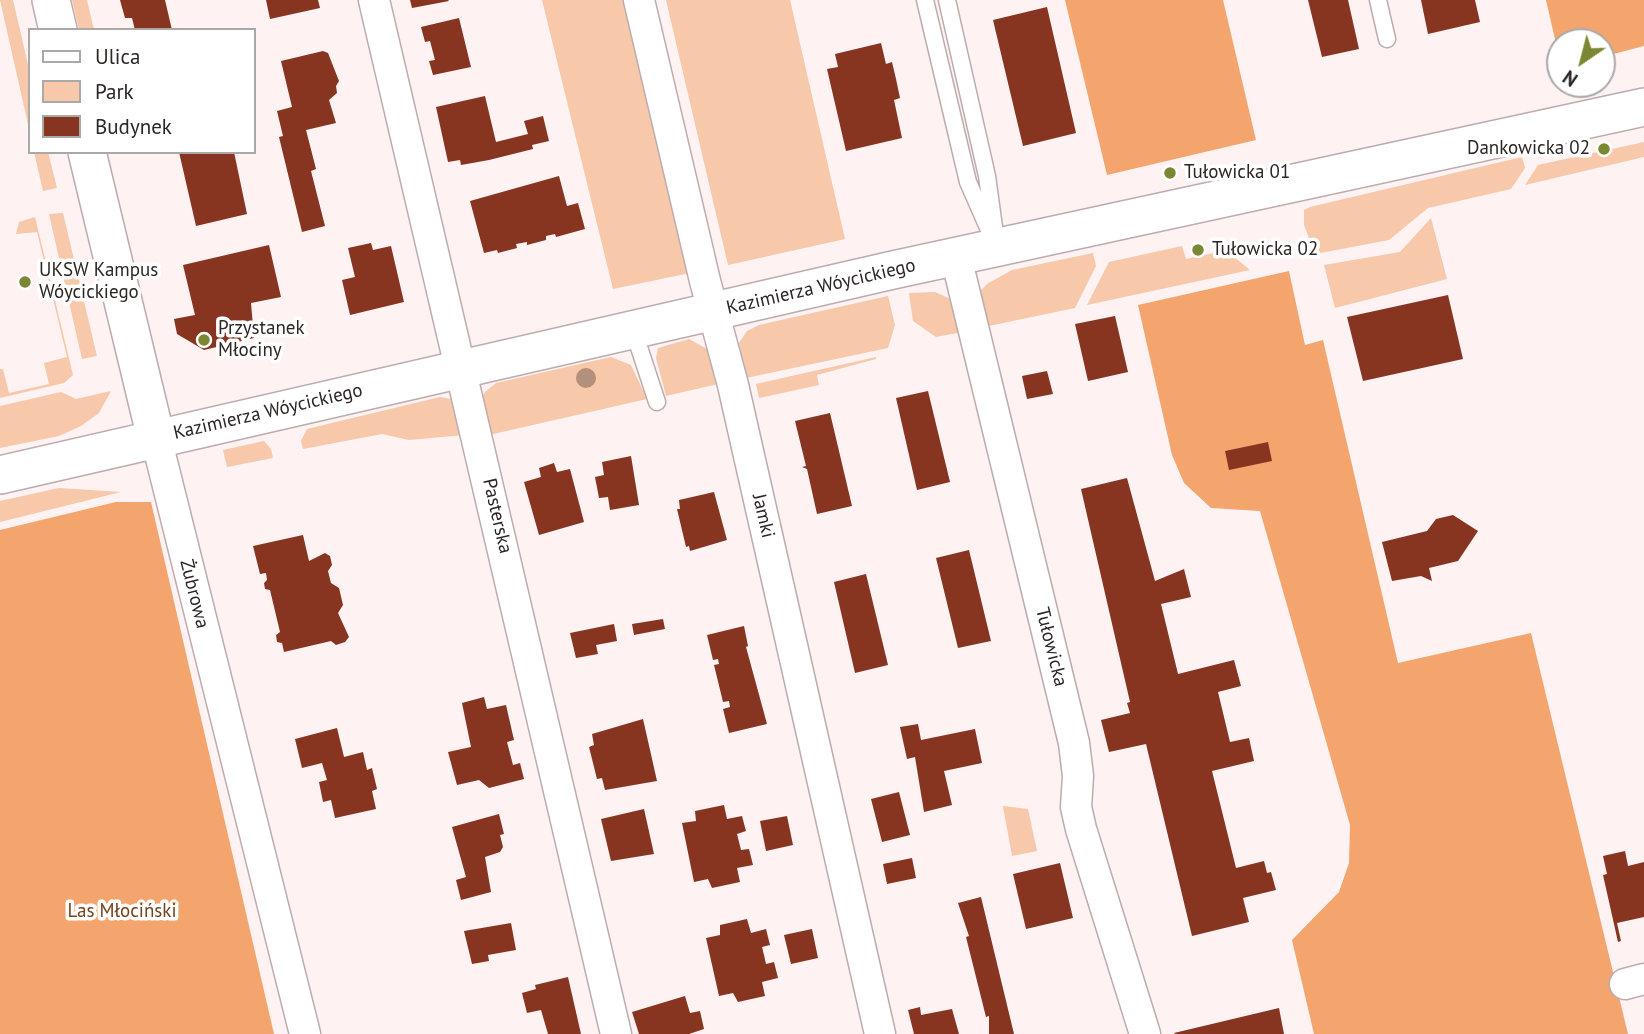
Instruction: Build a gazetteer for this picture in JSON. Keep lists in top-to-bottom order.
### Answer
{
  "streets": {
    "street": [
      "Kazimierza Wóycickiego",
      "Pasterska",
      "Jamki",
      "Żubrowa",
      "Tułowicka"
    ]
  },
  "crossings": [
    ["Kazimierza Wóycickiego", "Pasterska"],
    ["Kazimierza Wóycickiego", "Jamki"],
    ["Kazimierza Wóycickiego", "Żubrowa"],
    ["Kazimierza Wóycickiego", "Tułowicka"]
  ],
  "parks": ["Las Młociński"],
  "places": [
    "Dankowicka 02",
    "Tułowicka 01",
    "Tułowicka 02",
    "UKSW Kampus Wóycickiego",
    "Przystanek Młociny"
  ],
  "legend": ["Ulica", "Park", "Budynek"],
  "north": "bottom left"
}
